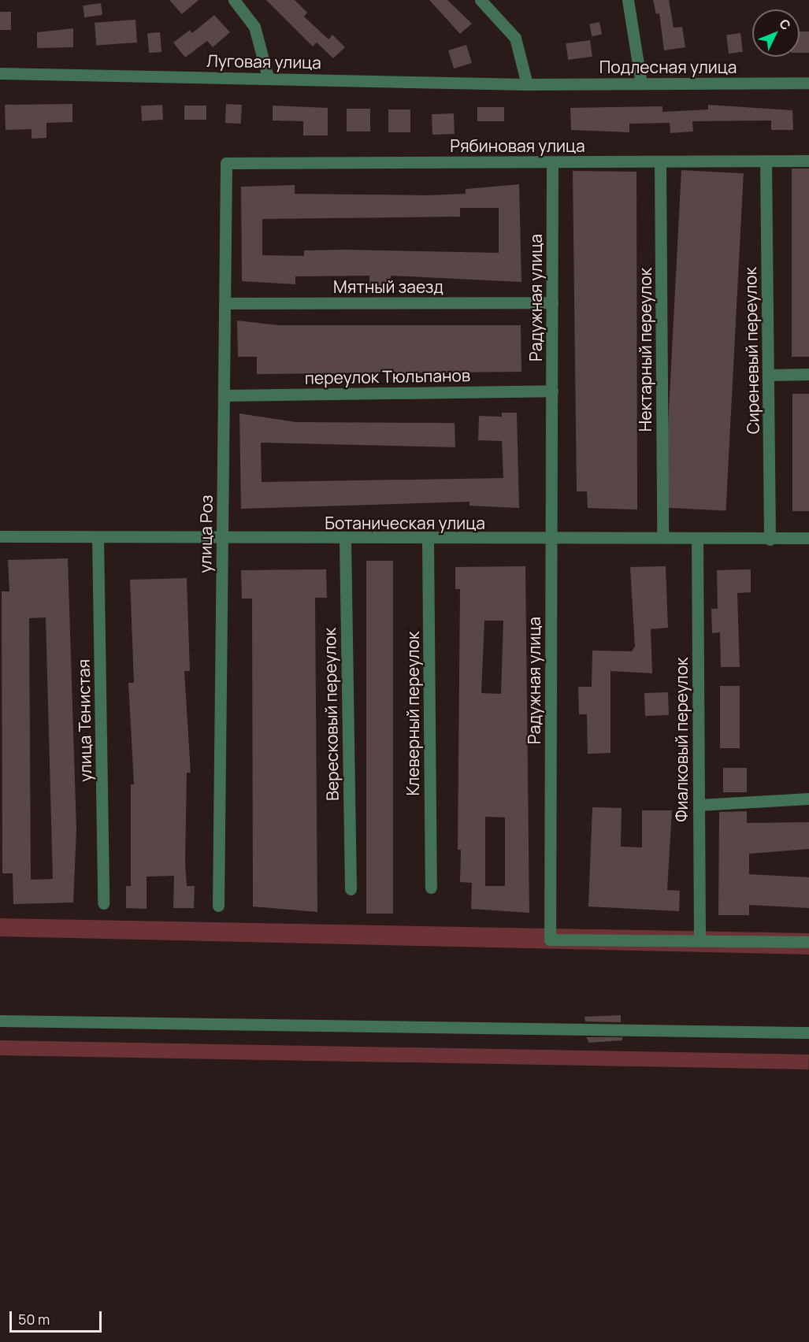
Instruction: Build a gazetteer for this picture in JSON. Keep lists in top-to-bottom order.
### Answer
{
  "streets": {
    "street": [
      "Луговая улица",
      "Подлесная улица",
      "Рябиновая улица",
      "Мятный заезд",
      "Радужная улица",
      "Нектарный переулок",
      "Сиреневый переулок",
      "переулок Тюльпанов",
      "Ботаническая улица",
      "улица Роз",
      "Клеверный переулок",
      "Вересковый переулок",
      "улица Тенистая",
      "Фиалковый переулок"
    ]
  },
  "crossings": [
    ["Луговая улица", "Подлесная улица"],
    ["Рябиновая улица", "Радужная улица"],
    ["Рябиновая улица", "Нектарный переулок"],
    ["Рябиновая улица", "Сиреневый переулок"],
    ["Рябиновая улица", "улица Роз"],
    ["Мятный заезд", "Радужная улица"],
    ["Мятный заезд", "улица Роз"],
    ["Радужная улица", "переулок Тюльпанов"],
    ["Радужная улица", "Ботаническая улица"],
    ["Радужная улица", "Фиалковый переулок"],
    ["Нектарный переулок", "Ботаническая улица"],
    ["Сиреневый переулок", "Ботаническая улица"],
    ["переулок Тюльпанов", "улица Роз"],
    ["Ботаническая улица", "улица Роз"],
    ["Ботаническая улица", "Клеверный переулок"],
    ["Ботаническая улица", "Вересковый переулок"],
    ["Ботаническая улица", "улица Тенистая"],
    ["Ботаническая улица", "Фиалковый переулок"]
  ],
  "scale_bar": "50 m",
  "north": "top right"
}
